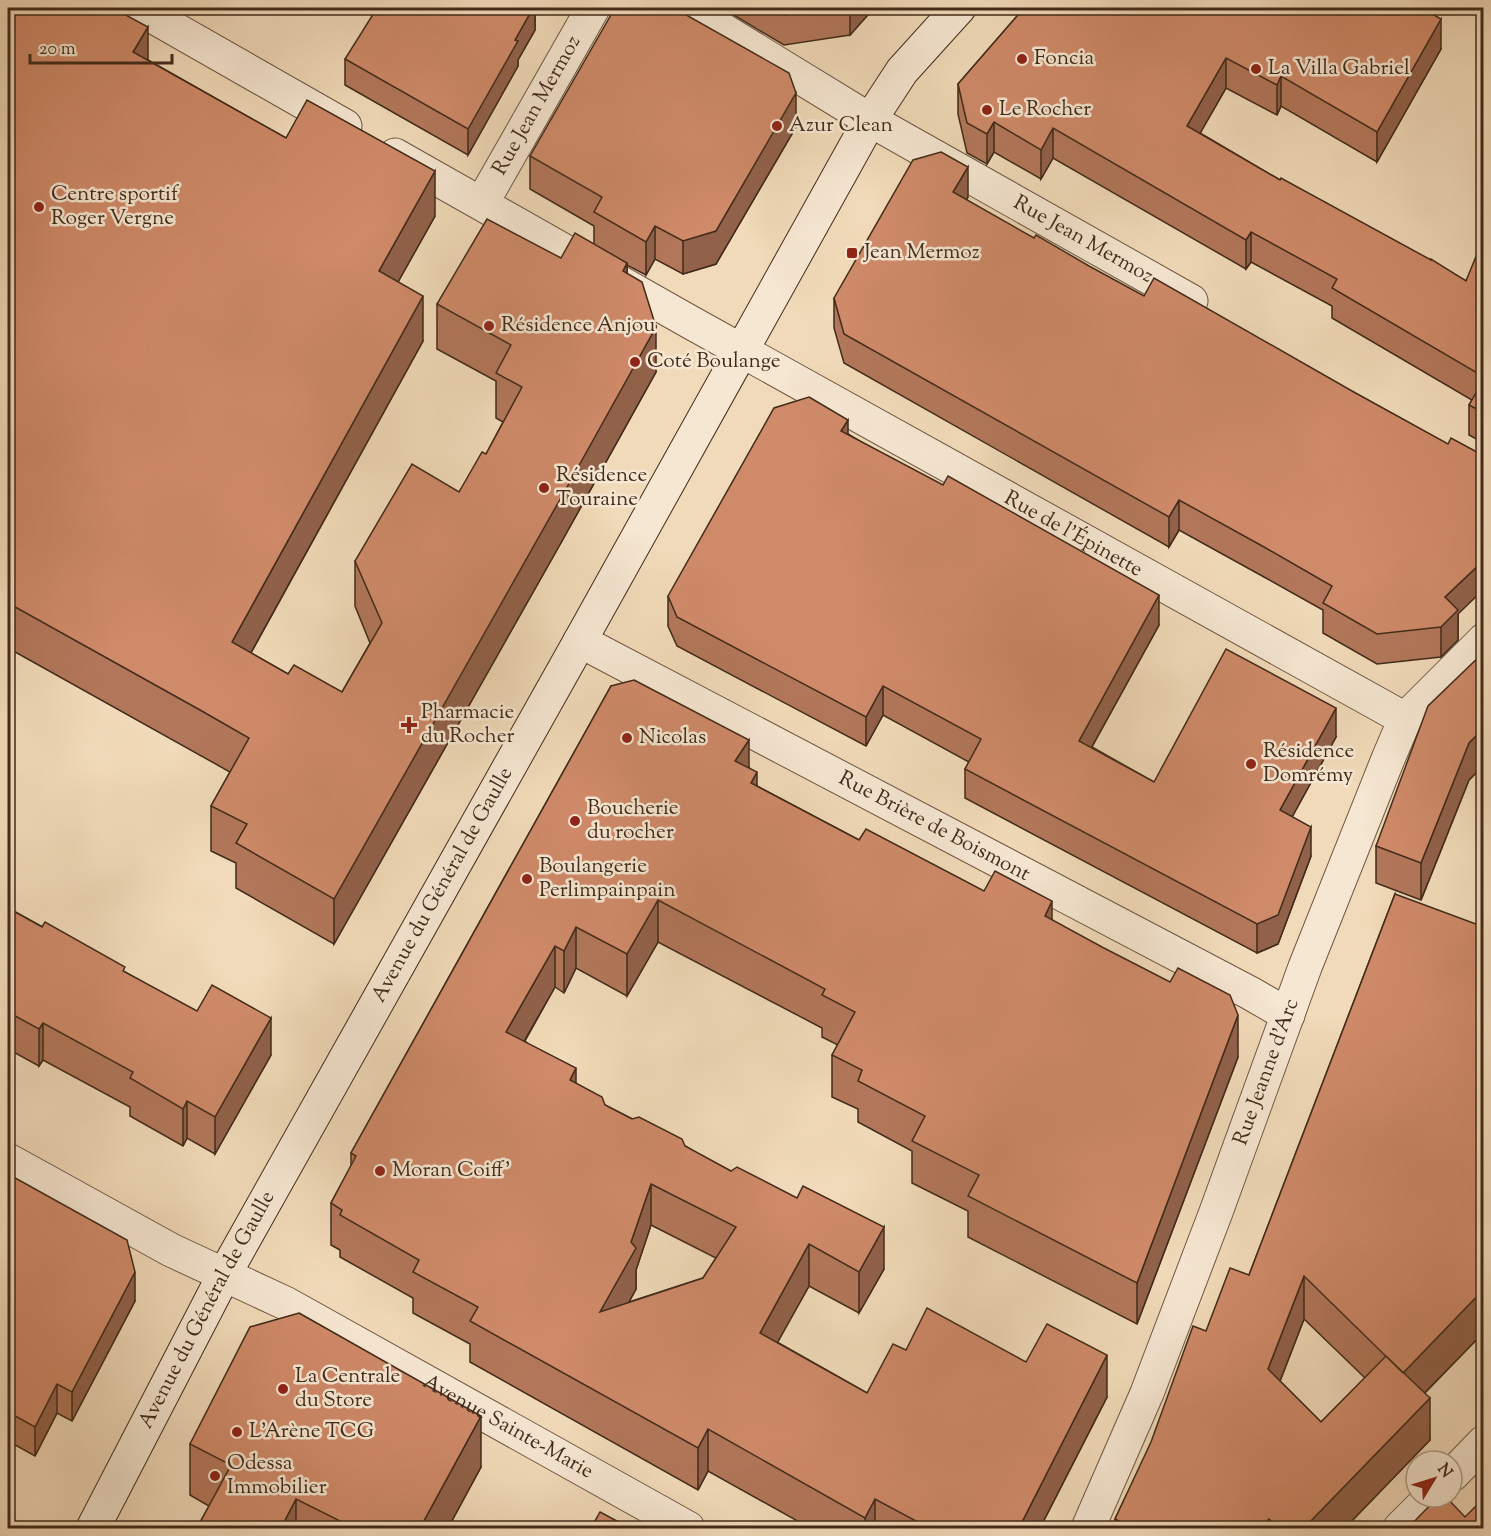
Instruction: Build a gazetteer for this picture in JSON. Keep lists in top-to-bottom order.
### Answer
{
  "streets": {
    "street": [
      "Rue Jean Mermoz",
      "Rue de l'Épinette",
      "Rue Brière de Boismont",
      "Avenue du Général de Gaulle",
      "Rue Jeanne d'Arc",
      "Avenue Sainte-Marie"
    ]
  },
  "crossings": [
    ["Rue Jean Mermoz", "Rue de l'Épinette"],
    ["Rue Jean Mermoz", "Avenue du Général de Gaulle"],
    ["Rue de l'Épinette", "Avenue du Général de Gaulle"],
    ["Rue de l'Épinette", "Rue Jeanne d'Arc"],
    ["Rue Brière de Boismont", "Avenue du Général de Gaulle"],
    ["Rue Brière de Boismont", "Rue Jeanne d'Arc"],
    ["Avenue du Général de Gaulle", "Avenue Sainte-Marie"]
  ],
  "places": {
    "other": [
      "Foncia",
      "La Villa Gabriel",
      "Le Rocher",
      "Azur Clean",
      "Centre sportif Roger Vergne",
      "Résidence Anjou",
      "Coté Boulange",
      "Résidence Touraine",
      "Nicolas",
      "Résidence Domrémy",
      "Boucherie du rocher",
      "Boulangerie Perlimpainpain",
      "Moran Coiff'",
      "La Centrale du Store",
      "L'Arène TCG",
      "Odessa Immobilier"
    ],
    "transit": ["Jean Mermoz"],
    "health": ["Pharmacie du Rocher"]
  },
  "scale_bar": "20 m",
  "north": "top right"
}
